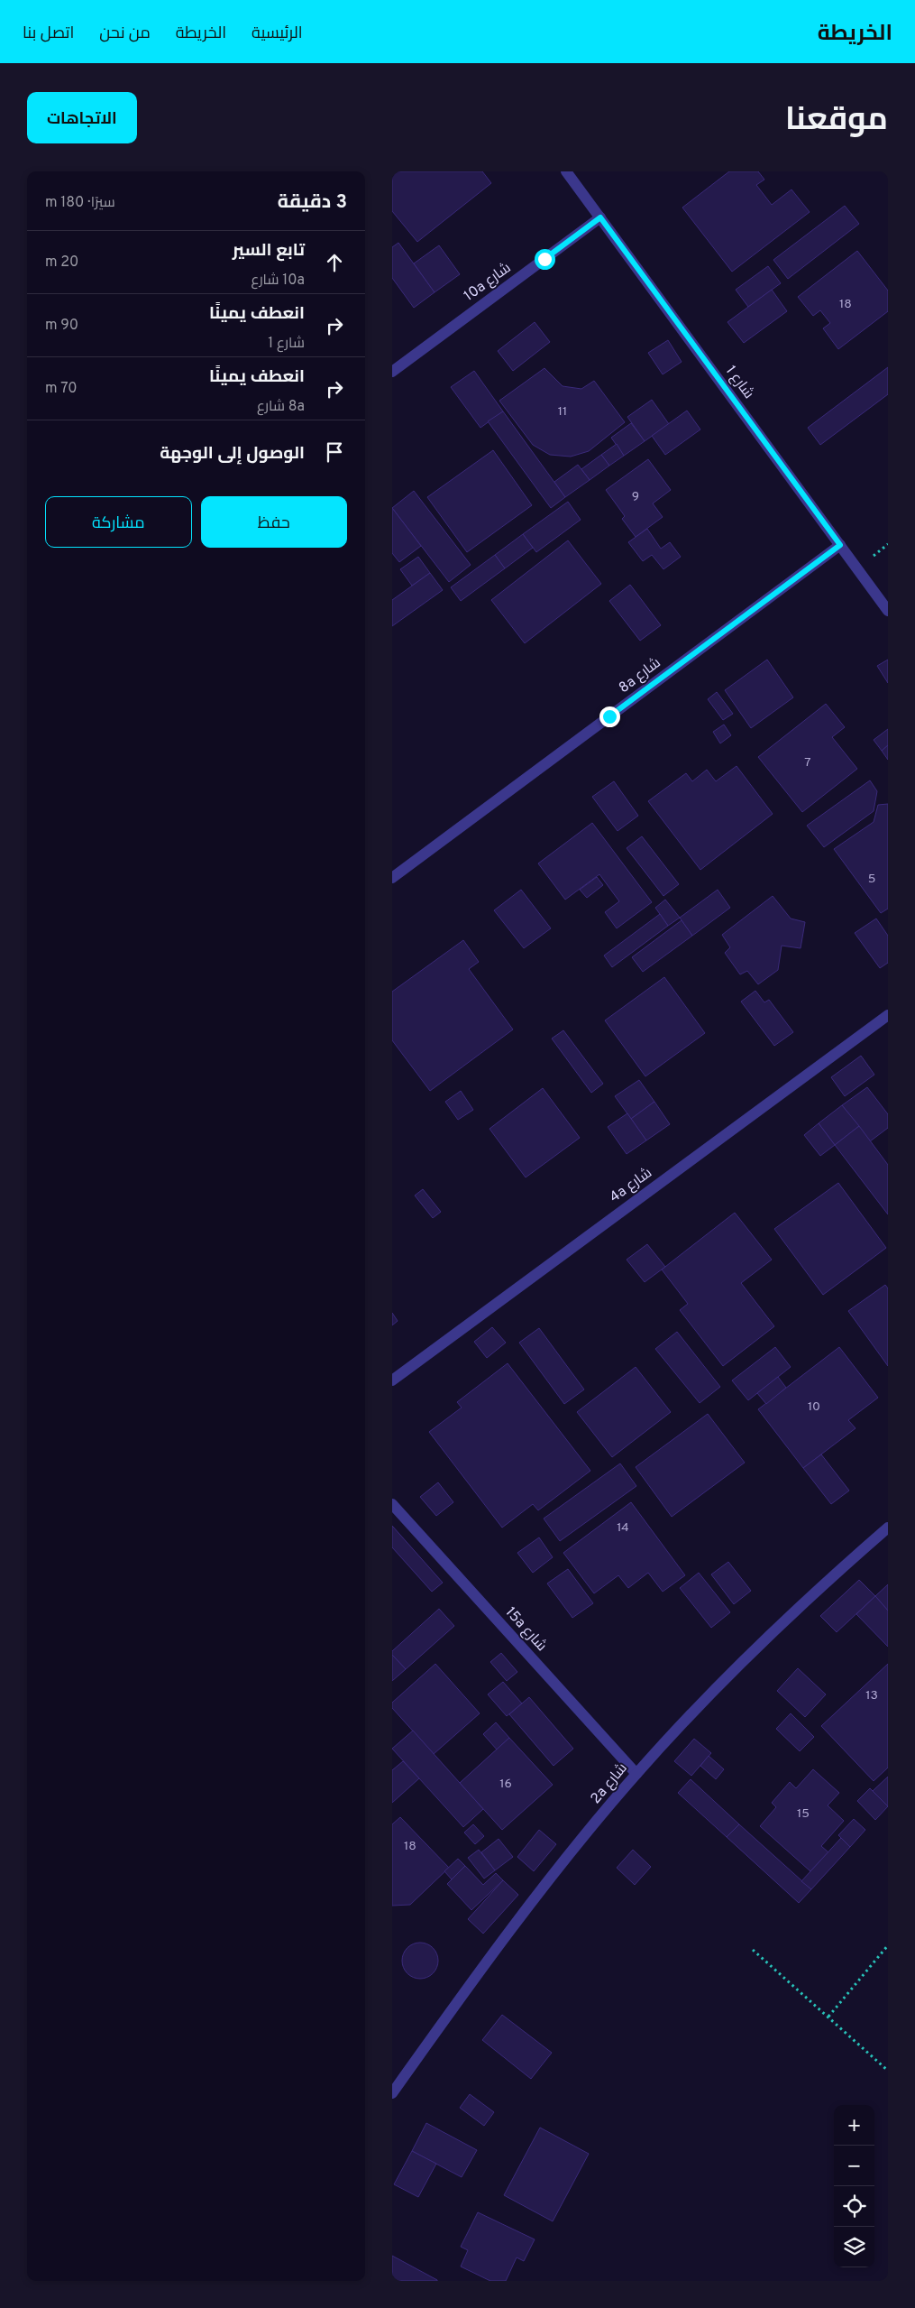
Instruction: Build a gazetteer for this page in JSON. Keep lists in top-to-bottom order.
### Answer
{
  "streets": {
    "street": [
      "10a شارع",
      "شارع 1",
      "8a شارع",
      "4a شارع",
      "15a شارع",
      "2a شارع"
    ]
  },
  "crossings": [
    ["10a شارع", "شارع 1"],
    ["شارع 1", "8a شارع"],
    ["15a شارع", "2a شارع"]
  ],
  "house_numbers": [
    "18",
    "11",
    "9",
    "7",
    "5",
    "10",
    "14",
    "13",
    "16",
    "15",
    "18"
  ],
  "page": {
    "header": "الخريطة",
    "nav": [
      "الرئيسية",
      "الخريطة",
      "من نحن",
      "اتصل بنا"
    ],
    "title": "موقعنا",
    "buttons": [
      "الاتجاهات",
      ["حفظ", "مشاركة"]
    ],
    "heading": ["3 دقيقة", "سيرًا · 180 m"],
    "list": [
      ["تابع السير", "10a شارع", "20 m"],
      ["انعطف يمينًا", "شارع 1", "90 m"],
      ["انعطف يمينًا", "8a شارع", "70 m"],
      "الوصول إلى الوجهة"
    ],
    "map_buttons": ["+", "−"]
  }
}
